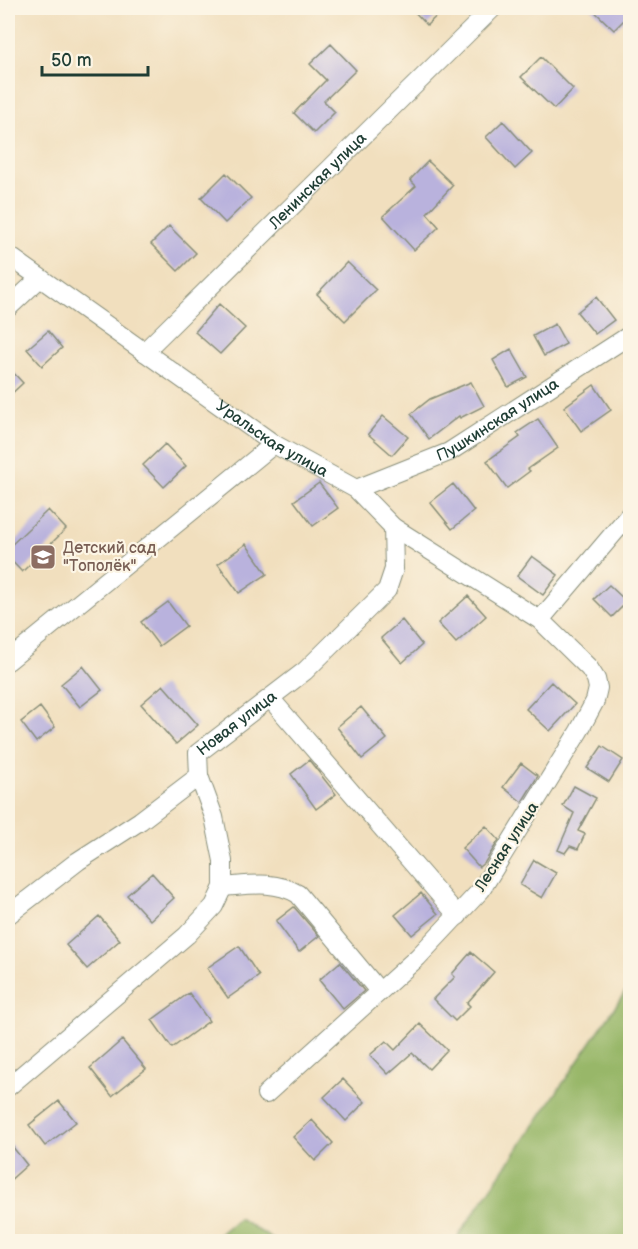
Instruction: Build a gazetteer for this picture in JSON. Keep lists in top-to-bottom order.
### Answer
{
  "streets": {
    "street": [
      "Ленинская улица",
      "Пушкинская улица",
      "Уральская улица",
      "Новая улица",
      "Лесная улица"
    ]
  },
  "crossings": [
    ["Ленинская улица", "Уральская улица"],
    ["Пушкинская улица", "Уральская улица"],
    ["Уральская улица", "Новая улица"],
    ["Уральская улица", "Лесная улица"]
  ],
  "places": {
    "school or university": ["Детский сад \"Тополёк\""]
  },
  "scale_bar": "50 m"
}
